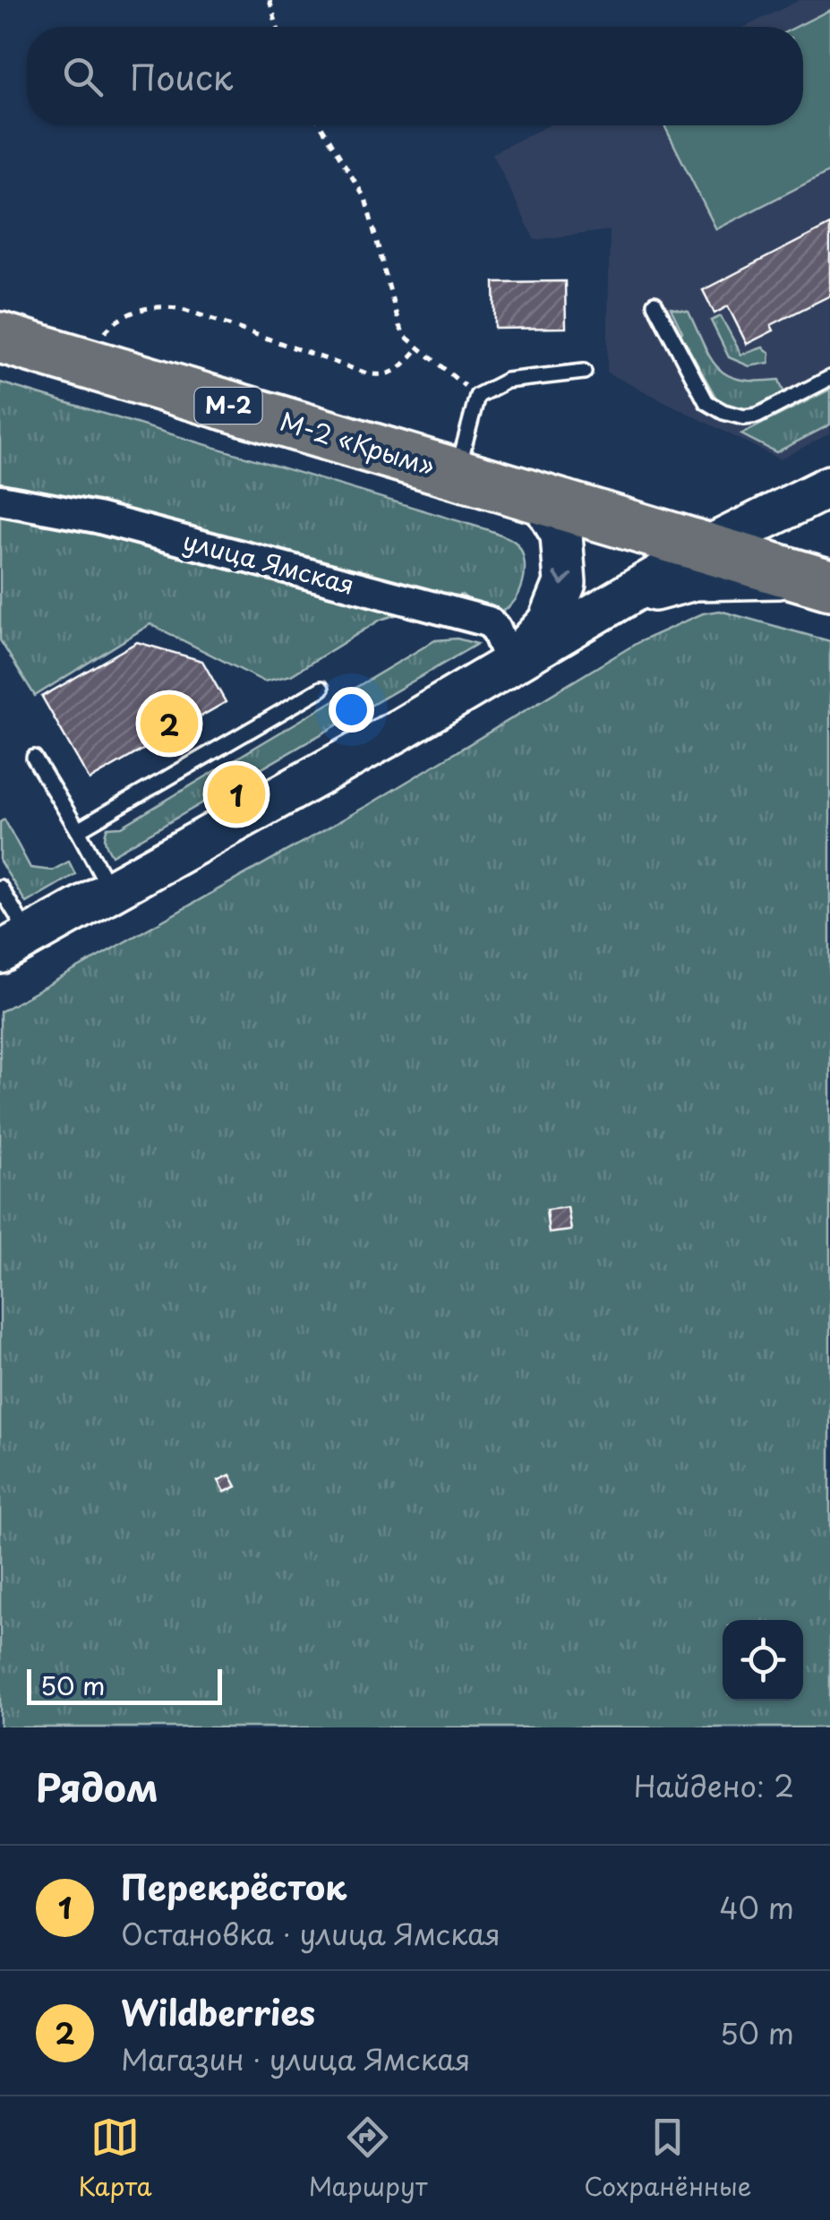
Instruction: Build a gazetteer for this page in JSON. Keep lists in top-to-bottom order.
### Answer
{
  "streets": {
    "highway": ["М-2", "М-2 «Крым»"],
    "street": ["улица Ямская"]
  },
  "crossings": [
    ["М-2", "М-2 «Крым»"]
  ],
  "scale_bar": "50 m",
  "page": {
    "search": "Поиск",
    "pins": ["2", "1"],
    "scale": "50 m",
    "heading": ["Рядом", "Найдено: 2"],
    "list": [
      {
        "mark": "1",
        "name": "Перекрёсток",
        "note": "Остановка · улица Ямская",
        "value": "40 m"
      },
      {
        "mark": "2",
        "name": "Wildberries",
        "note": "Магазин · улица Ямская",
        "value": "50 m"
      }
    ],
    "nav": ["Карта", "Маршрут", "Сохранённые"]
  }
}
